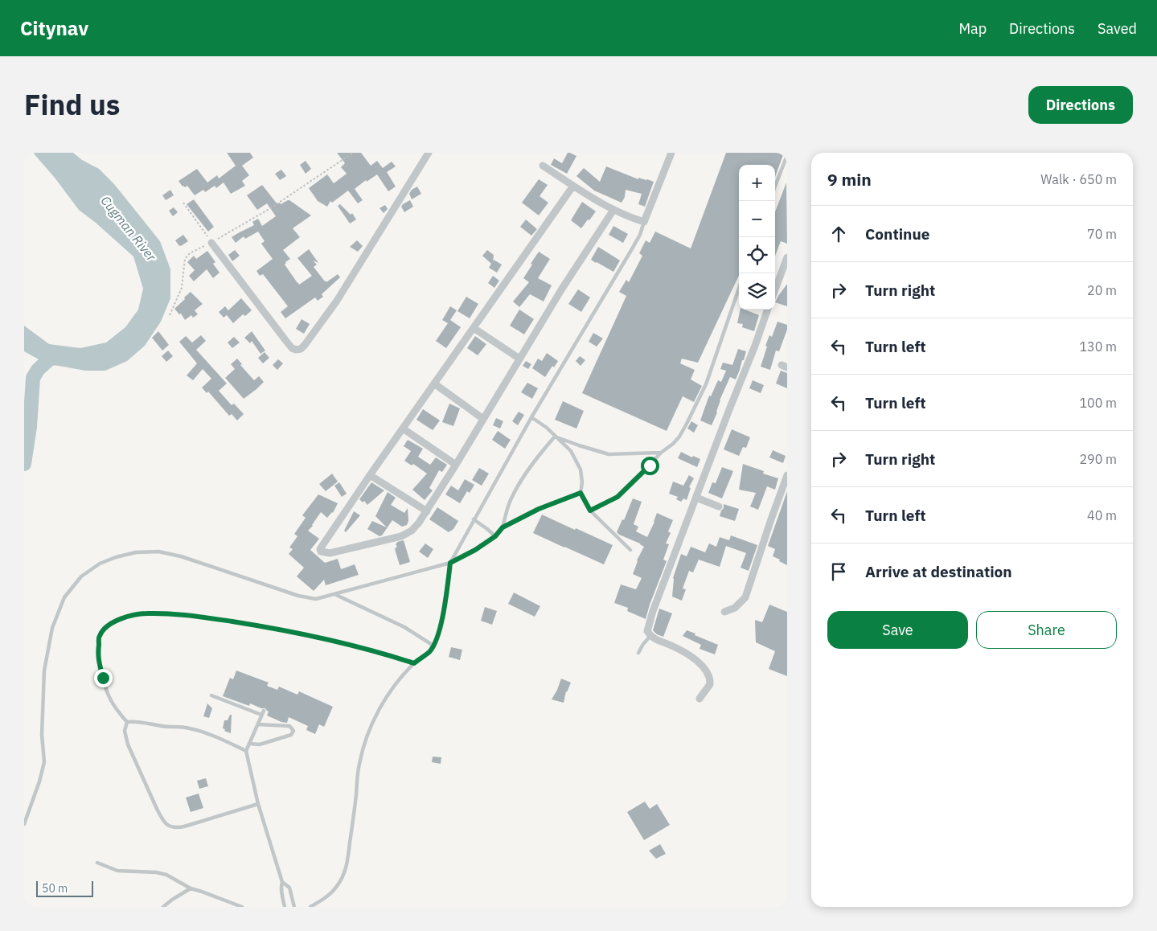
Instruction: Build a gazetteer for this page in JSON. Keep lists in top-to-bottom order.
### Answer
{
  "water": ["Cugman River"],
  "scale_bar": "50 m",
  "page": {
    "header": "Citynav",
    "nav": ["Map", "Directions", "Saved"],
    "title": "Find us",
    "buttons": [
      "Directions",
      ["Save", "Share"]
    ],
    "heading": ["9 min", "Walk · 650 m"],
    "map_buttons": ["+", "−"],
    "list": [
      ["Continue", "70 m"],
      ["Turn right", "20 m"],
      ["Turn left", "130 m"],
      ["Turn left", "100 m"],
      ["Turn right", "290 m"],
      ["Turn left", "40 m"],
      "Arrive at destination"
    ],
    "scale": "50 m"
  }
}
